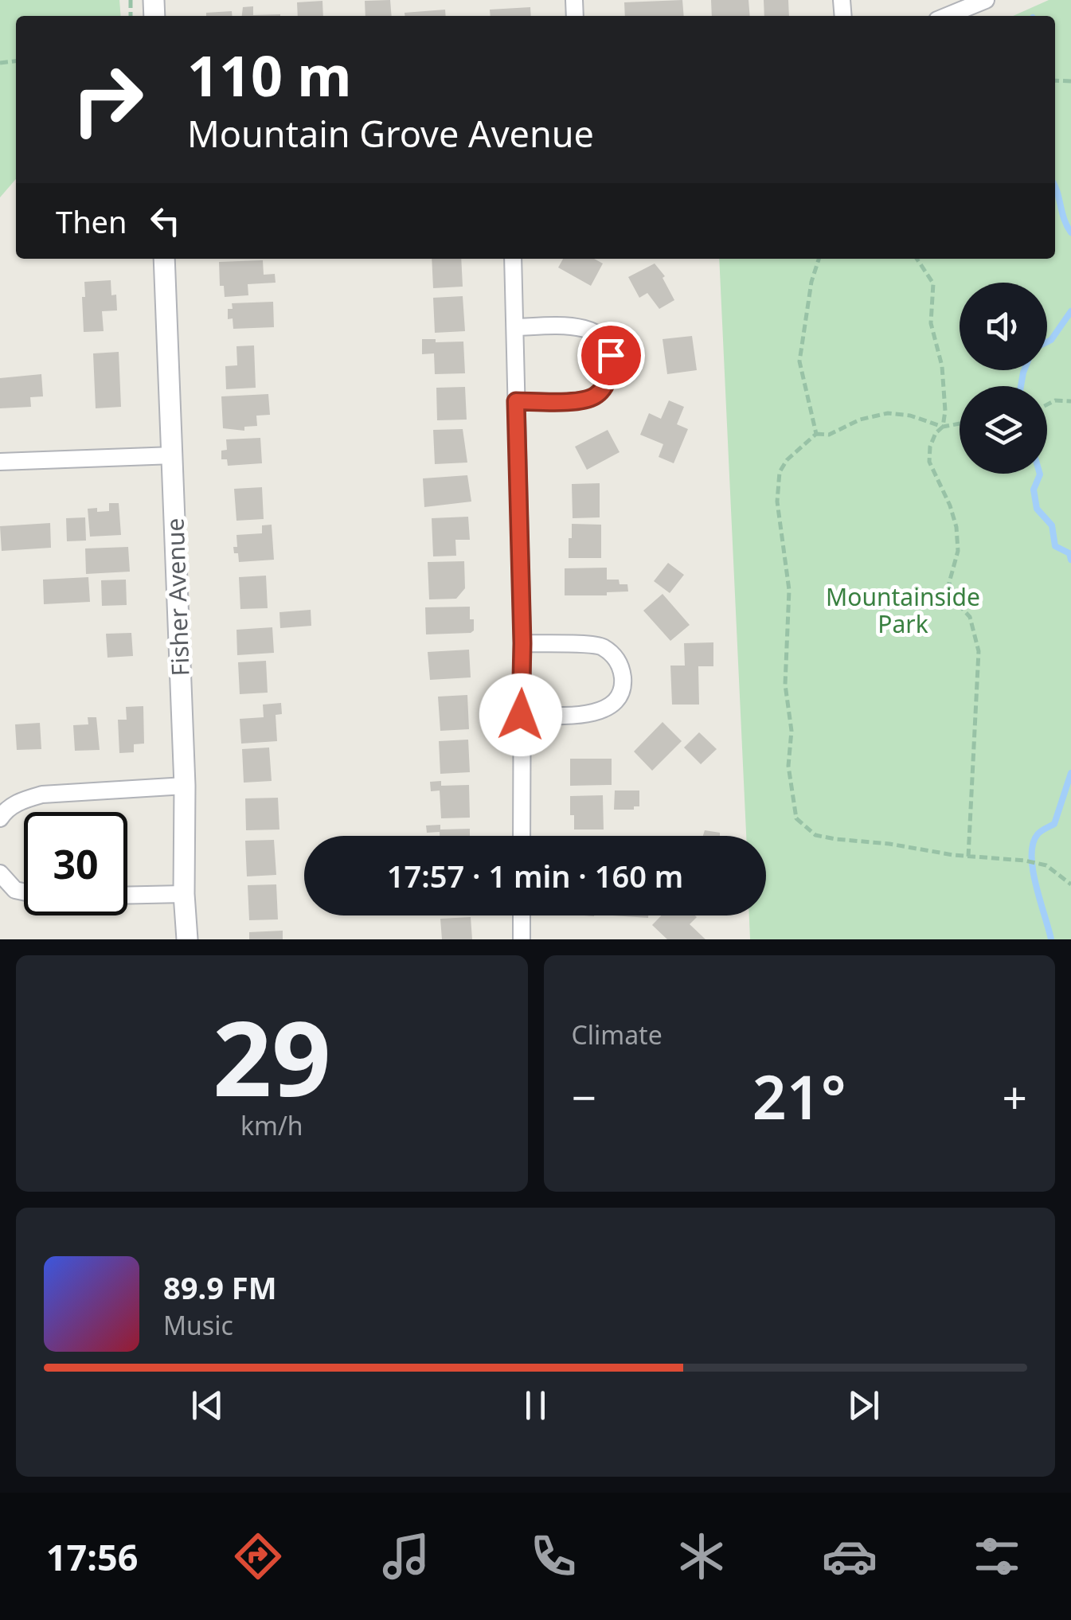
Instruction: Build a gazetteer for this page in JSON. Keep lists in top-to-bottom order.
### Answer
{
  "streets": {
    "street": ["Fisher Avenue"]
  },
  "parks": ["Mountainside Park"],
  "page": {
    "turn": ["110 m", "Mountain Grove Avenue"],
    "then": "Then",
    "limit": "30",
    "trip": "17:57 · 1 min · 160 m",
    "tile": [
      ["29", "km/h"],
      "Climate"
    ],
    "heat": ["−", "21°", "+"],
    "song": ["89.9 FM", "Music"],
    "tabs": "17:56"
  }
}
